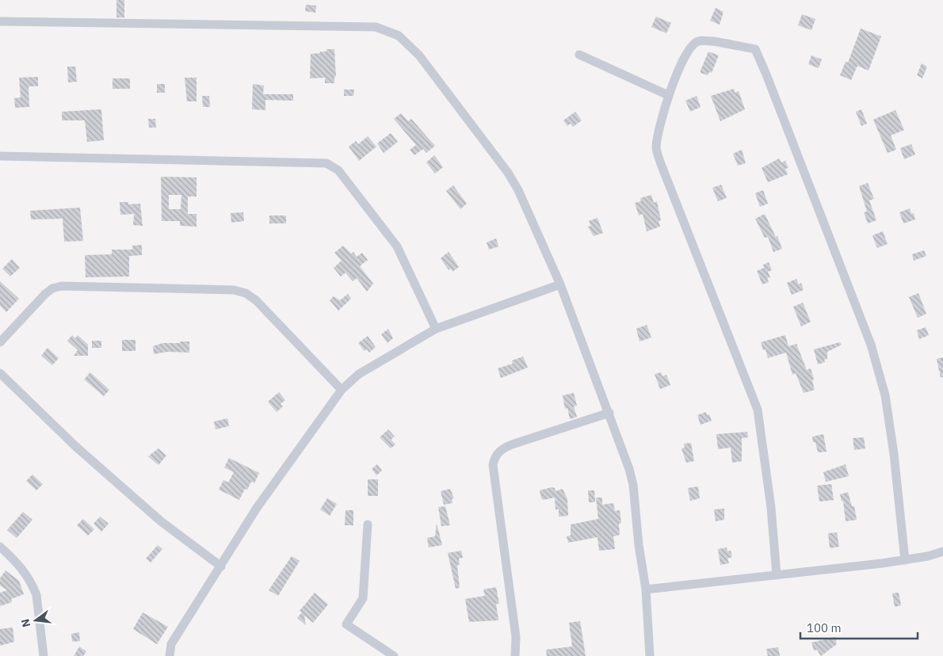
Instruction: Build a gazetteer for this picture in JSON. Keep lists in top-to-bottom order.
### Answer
{
  "scale_bar": "100 m",
  "north": "left"
}
